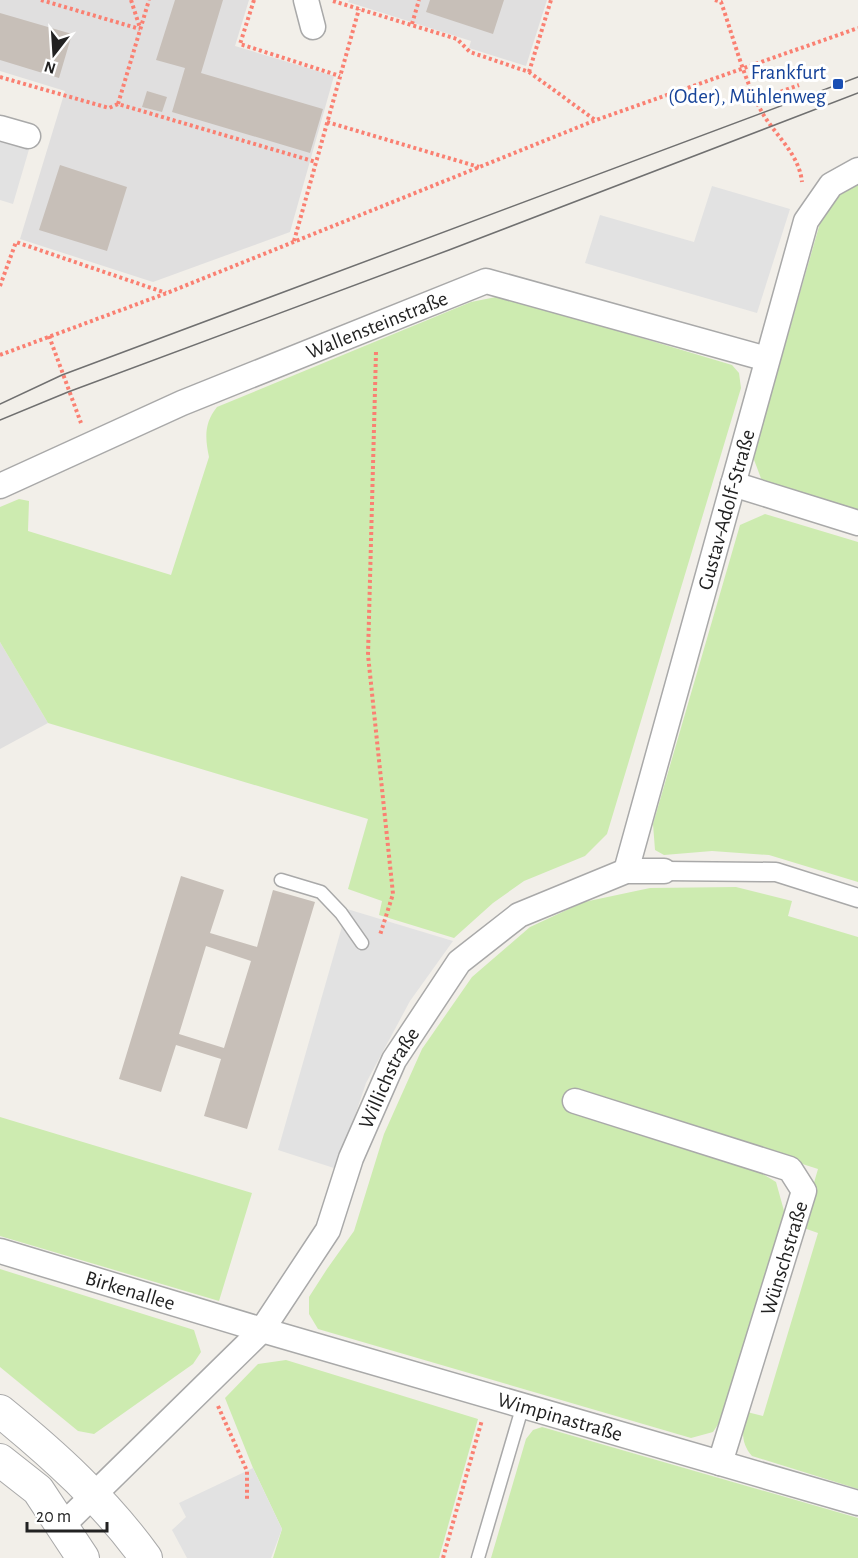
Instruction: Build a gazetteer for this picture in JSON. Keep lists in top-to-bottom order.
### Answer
{
  "streets": {
    "street": [
      "Wallensteinstraße",
      "Gustav-Adolf-Straße",
      "Willichstraße",
      "Wünschstraße",
      "Birkenallee",
      "Wimpinastraße"
    ]
  },
  "crossings": [
    ["Wallensteinstraße", "Gustav-Adolf-Straße"],
    ["Gustav-Adolf-Straße", "Willichstraße"],
    ["Willichstraße", "Birkenallee"],
    ["Willichstraße", "Wimpinastraße"],
    ["Wünschstraße", "Wimpinastraße"],
    ["Birkenallee", "Wimpinastraße"]
  ],
  "places": {
    "transit": ["Frankfurt (Oder), Mühlenweg"]
  },
  "scale_bar": "20 m",
  "north": "bottom"
}
